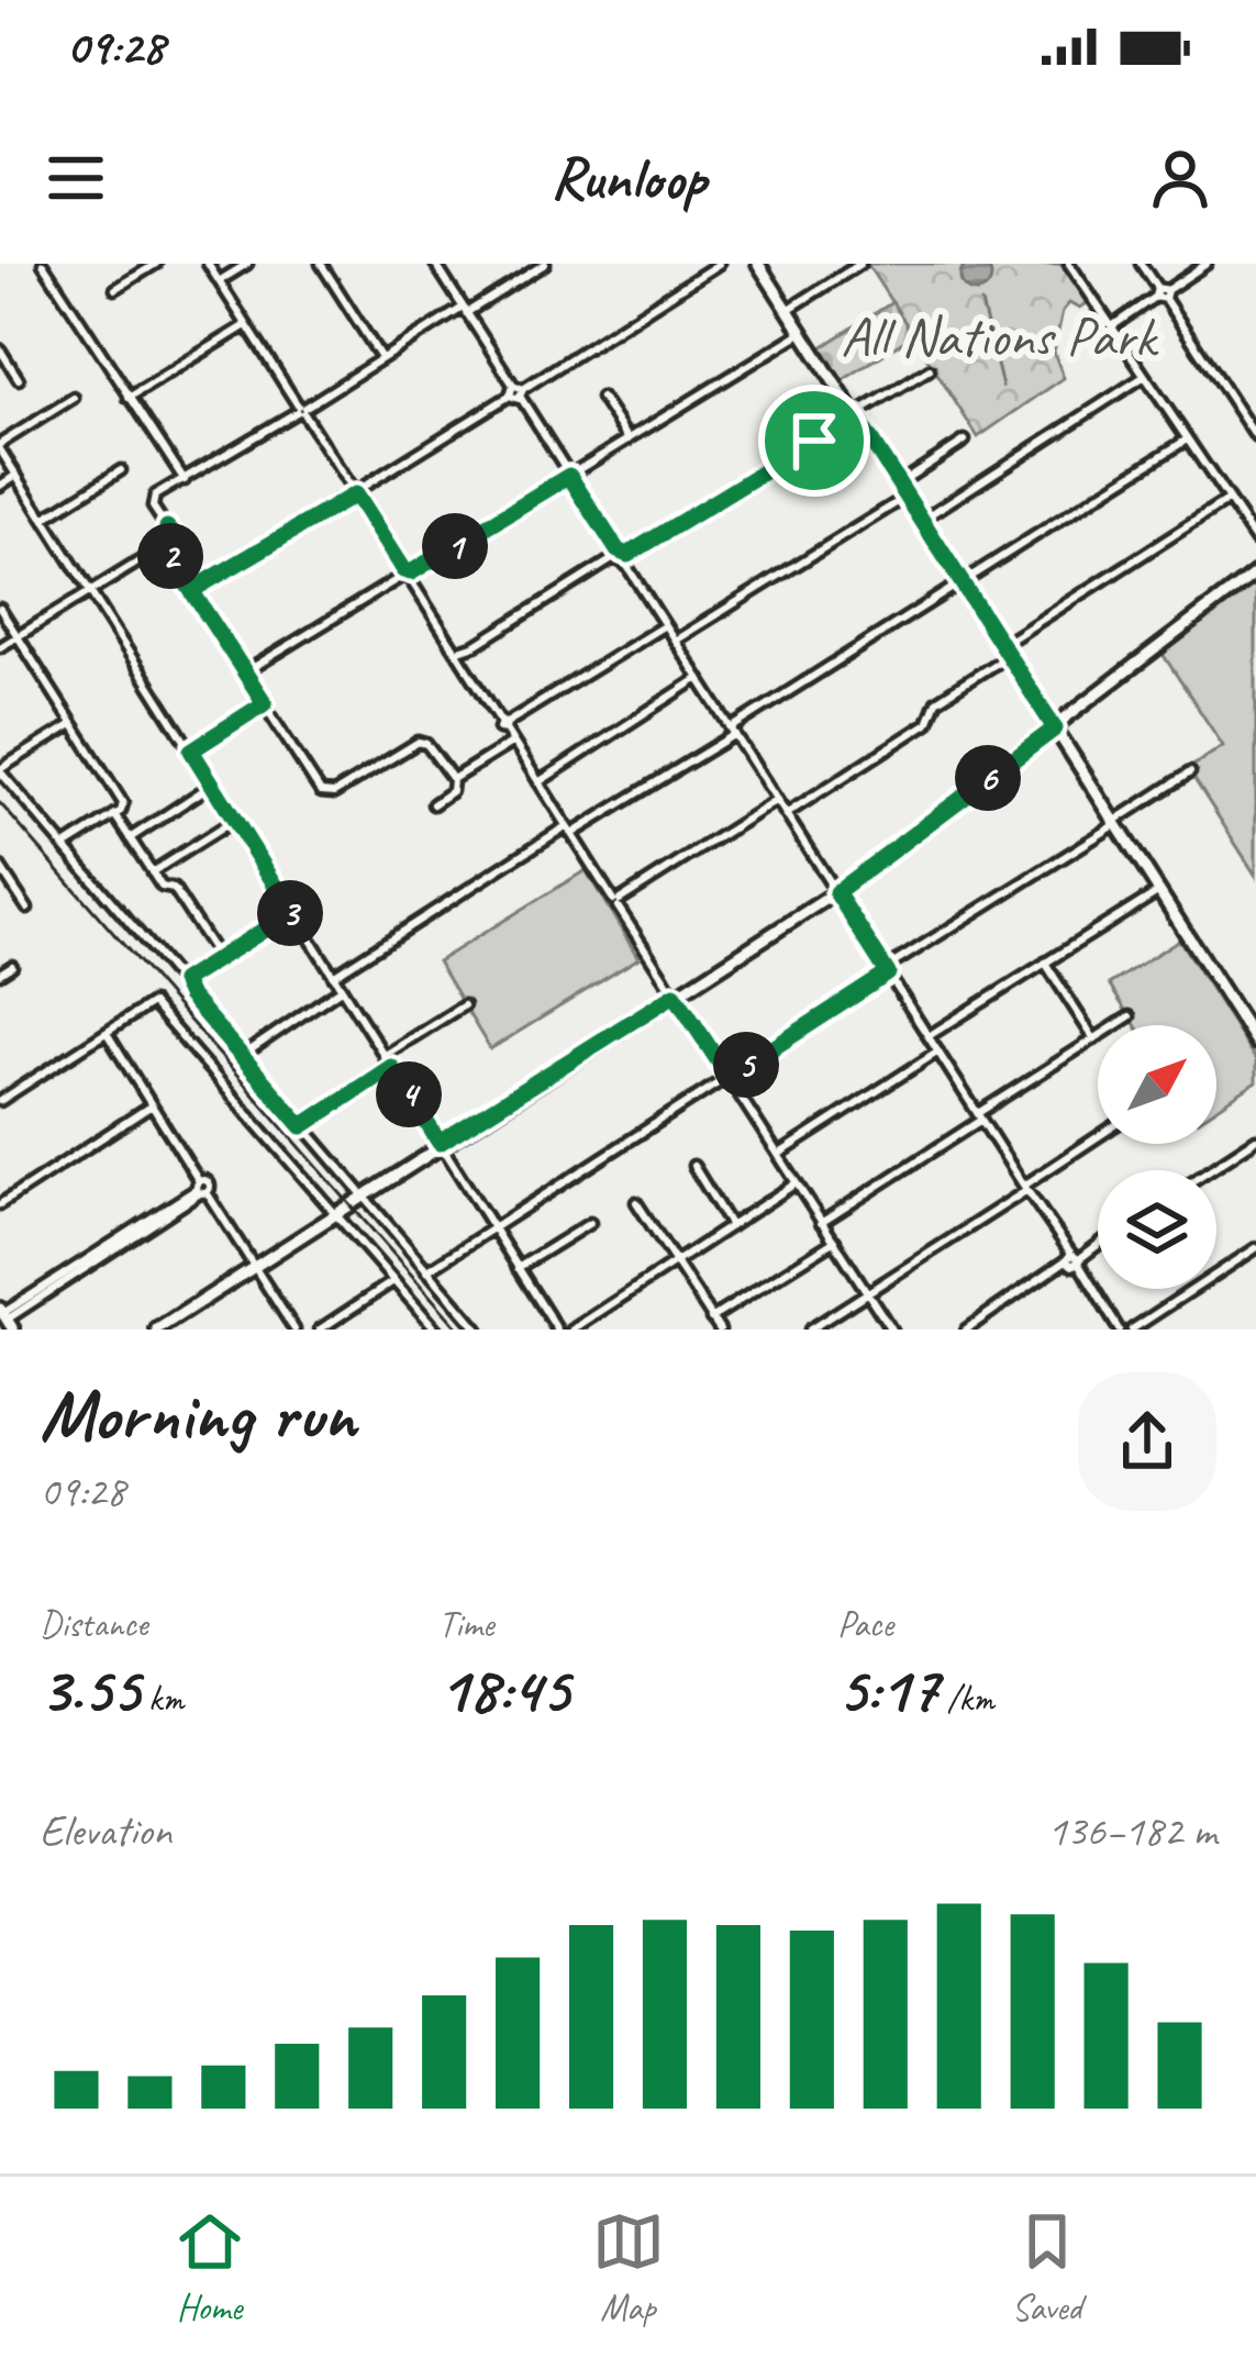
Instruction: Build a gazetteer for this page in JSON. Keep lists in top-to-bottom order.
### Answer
{
  "parks": ["All Nations Park"],
  "north": "top right",
  "page": {
    "status": "09:28",
    "header": "Runloop",
    "pins": [
      "1",
      "2",
      "6",
      "3",
      "5",
      "4"
    ],
    "heading": ["Morning run", "09:28"],
    "stats": [
      ["Distance", "3.55 km"],
      ["Time", "18:45"],
      ["Pace", "5:17 /km"]
    ],
    "chart": ["Elevation", "136–182 m"],
    "tabs": ["Home", "Map", "Saved"]
  }
}
